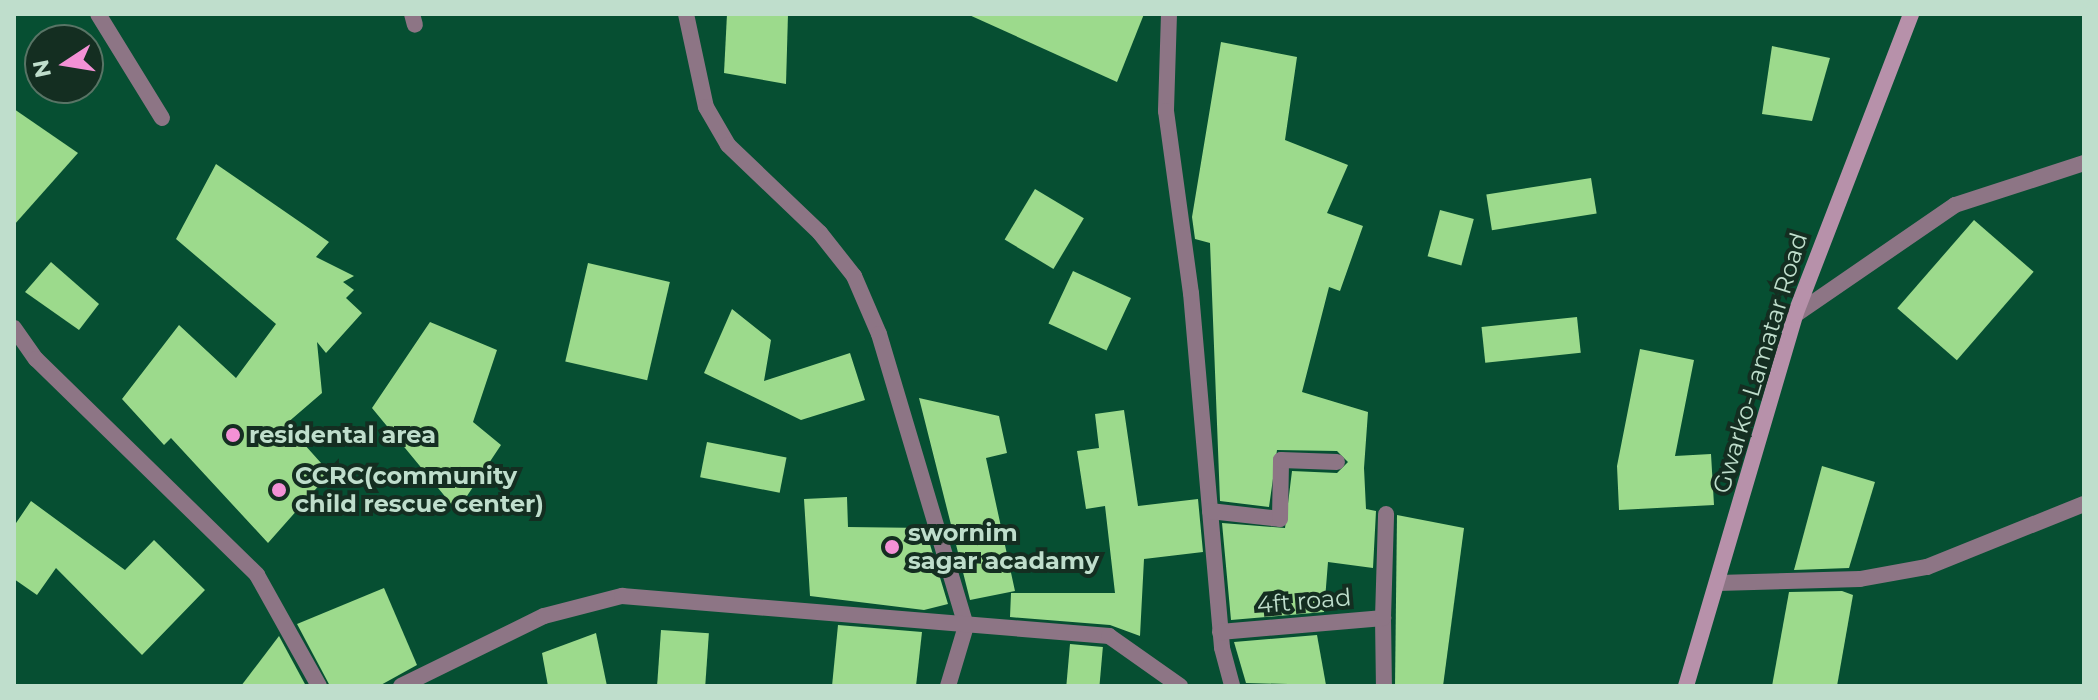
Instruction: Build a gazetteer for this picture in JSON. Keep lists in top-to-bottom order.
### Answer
{
  "streets": {
    "main road": ["Gwarko-Lamatar Road"],
    "street": ["4ft road"]
  },
  "places": ["residental area", "CCRC(community child rescue center)", "swornim sagar acadamy"],
  "north": "left"
}
